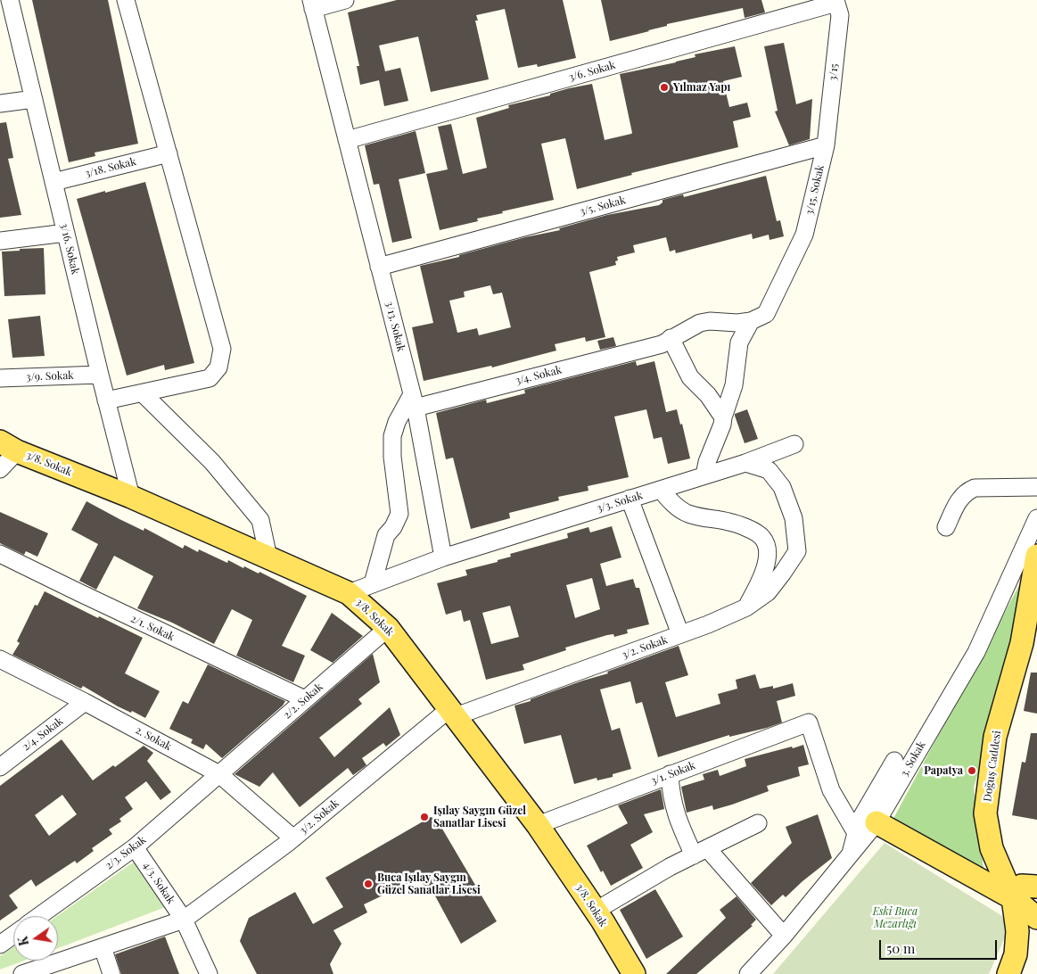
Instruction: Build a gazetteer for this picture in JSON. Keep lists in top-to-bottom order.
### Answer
{
  "streets": {
    "main road": ["3/8. Sokak", "Doğuş Caddesi"],
    "street": [
      "3/6. Sokak",
      "3/15",
      "3/18. Sokak",
      "3/15. Sokak",
      "3/5. Sokak",
      "3/16. Sokak",
      "3/13. Sokak",
      "3/4. Sokak",
      "3/9. Sokak",
      "3/3. Sokak",
      "2/1. Sokak",
      "3/2. Sokak",
      "2/2. Sokak",
      "2/4. Sokak",
      "2. Sokak",
      "3. Sokak",
      "3/1. Sokak",
      "2/3. Sokak",
      "4/3. Sokak"
    ]
  },
  "crossings": [
    ["3/6. Sokak", "3/15"],
    ["3/6. Sokak", "3/13. Sokak"],
    ["3/15", "3/15. Sokak"],
    ["3/15", "3/5. Sokak"],
    ["3/18. Sokak", "3/16. Sokak"],
    ["3/15. Sokak", "3/5. Sokak"],
    ["3/15. Sokak", "3/4. Sokak"],
    ["3/5. Sokak", "3/13. Sokak"],
    ["3/16. Sokak", "3/9. Sokak"],
    ["3/16. Sokak", "3/8. Sokak"],
    ["3/13. Sokak", "3/4. Sokak"],
    ["3/13. Sokak", "3/3. Sokak"],
    ["3/8. Sokak", "3/2. Sokak"],
    ["3/8. Sokak", "2/2. Sokak"],
    ["3/8. Sokak", "3/1. Sokak"],
    ["3/3. Sokak", "3/2. Sokak"],
    ["2/1. Sokak", "2/2. Sokak"],
    ["3/2. Sokak", "2. Sokak"],
    ["3/2. Sokak", "4/3. Sokak"],
    ["2/2. Sokak", "2. Sokak"],
    ["2/2. Sokak", "2/3. Sokak"],
    ["2/4. Sokak", "2. Sokak"],
    ["2. Sokak", "2/3. Sokak"],
    ["2/3. Sokak", "4/3. Sokak"]
  ],
  "parks": ["Eski Buca Mezarlığı"],
  "places": [
    "Yılmaz Yapı",
    "Papatya",
    "Işılay Saygın Güzel Sanatlar Lisesi",
    "Buca Işılay Saygın Güzel Sanatlar Lisesi"
  ],
  "scale_bar": "50 m",
  "north": "left"
}
